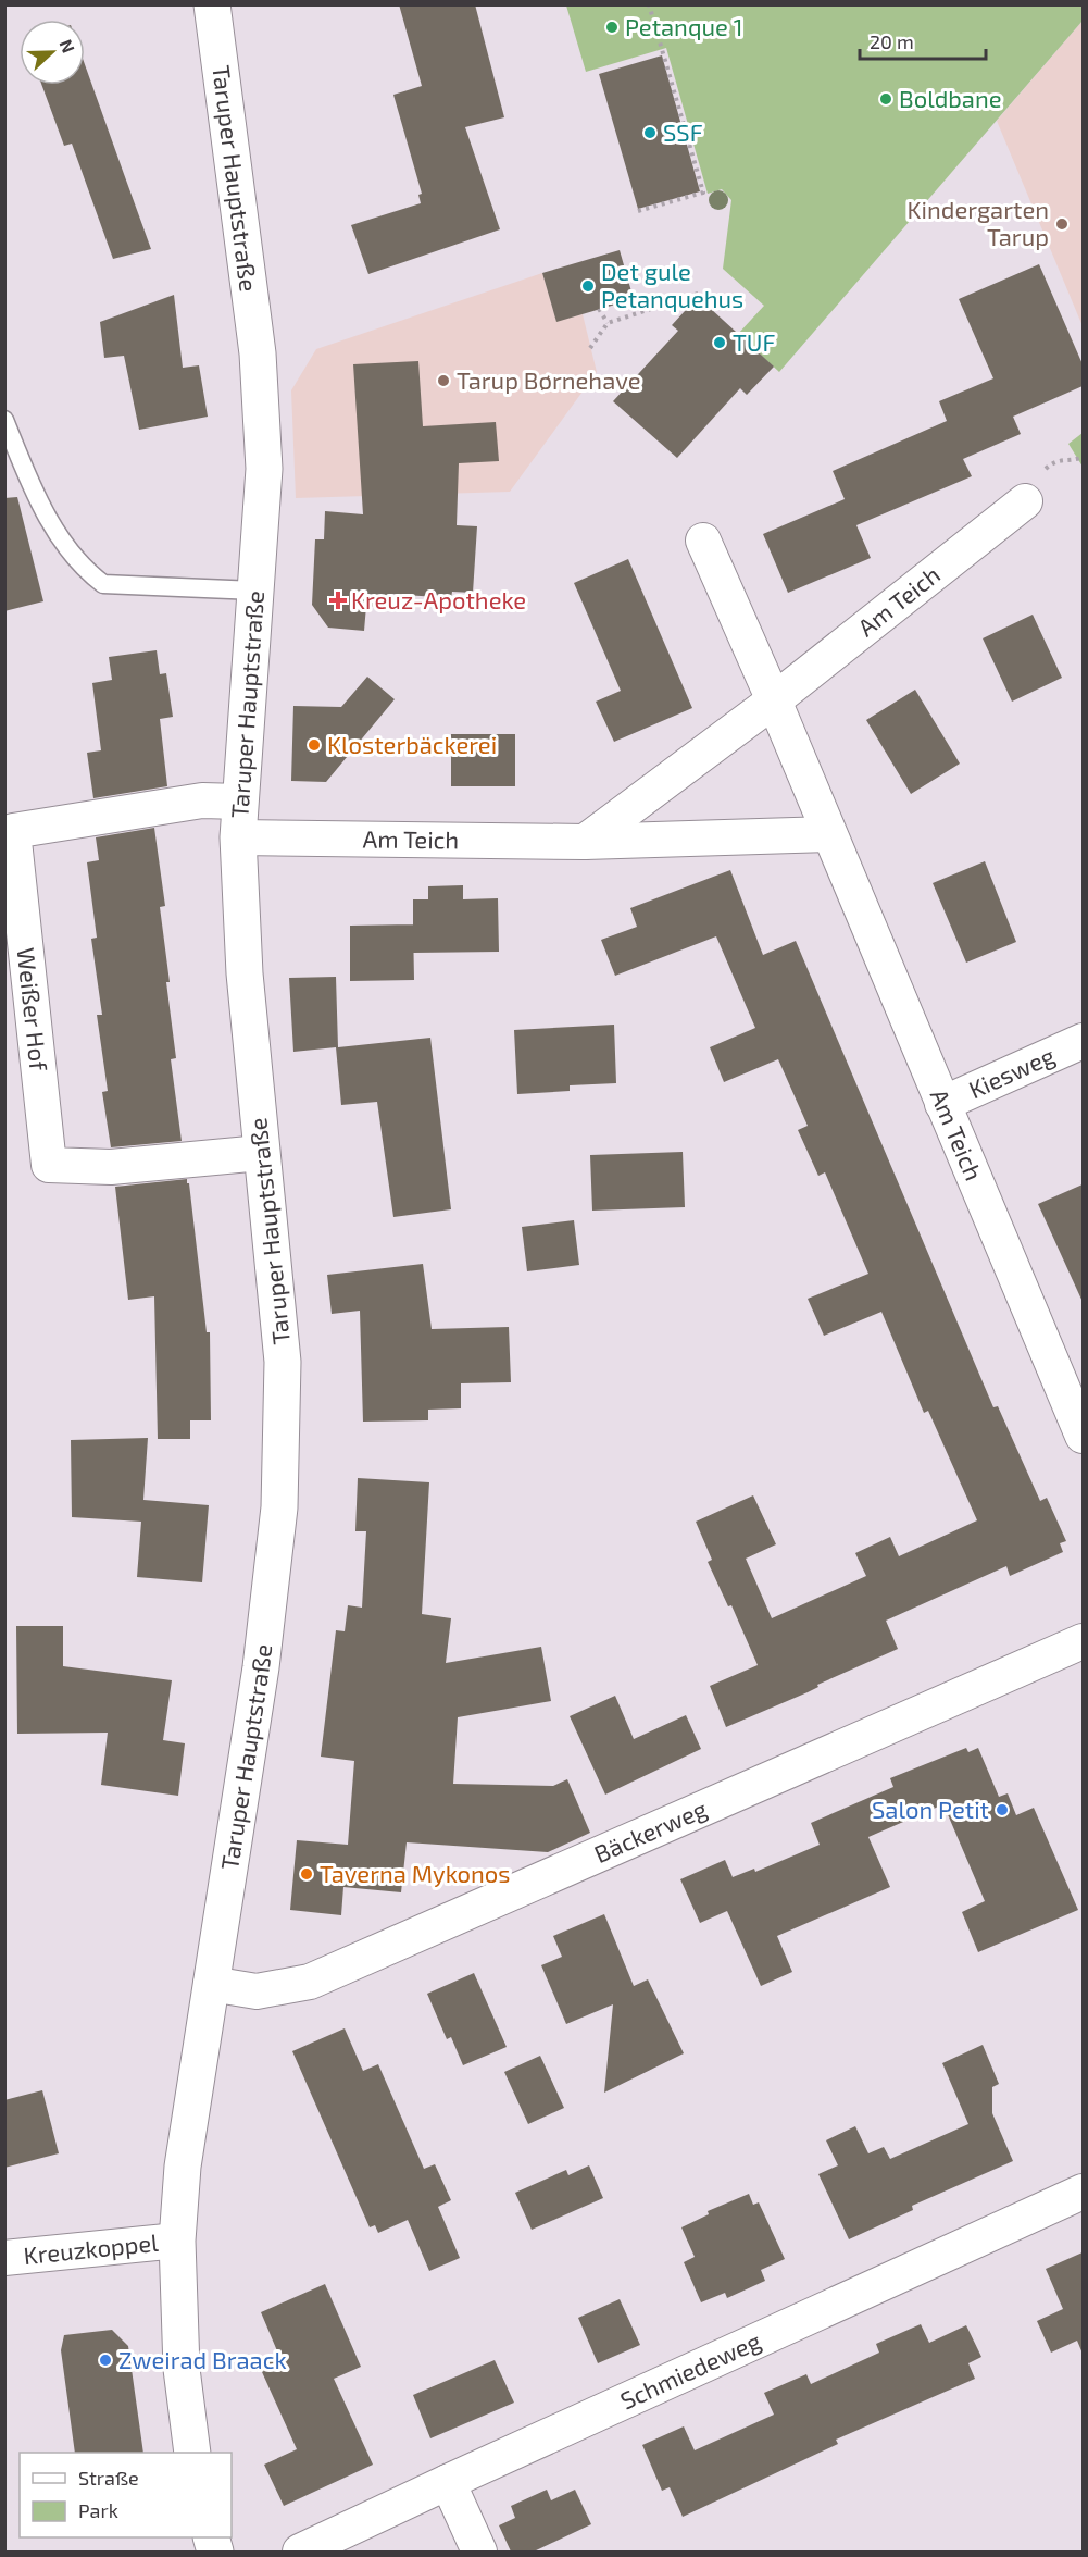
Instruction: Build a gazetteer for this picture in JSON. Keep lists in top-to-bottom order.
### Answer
{
  "streets": {
    "street": [
      "Taruper Hauptstraße",
      "Am Teich",
      "Weißer Hof",
      "Kiesweg",
      "Bäckerweg",
      "Kreuzkoppel",
      "Schmiedeweg"
    ]
  },
  "crossings": [
    ["Taruper Hauptstraße", "Am Teich"],
    ["Taruper Hauptstraße", "Weißer Hof"],
    ["Taruper Hauptstraße", "Bäckerweg"],
    ["Taruper Hauptstraße", "Kreuzkoppel"],
    ["Am Teich", "Kiesweg"]
  ],
  "places": {
    "other": [
      "Petanque 1",
      "Boldbane",
      "SSF",
      "Kindergarten Tarup",
      "Det gule Petanquehus",
      "TUF",
      "Tarup Børnehave",
      "Klosterbäckerei",
      "Salon Petit",
      "Taverna Mykonos",
      "Zweirad Braack"
    ],
    "health": ["Kreuz-Apotheke"]
  },
  "legend": ["Straße", "Park"],
  "scale_bar": "20 m",
  "north": "right"
}
